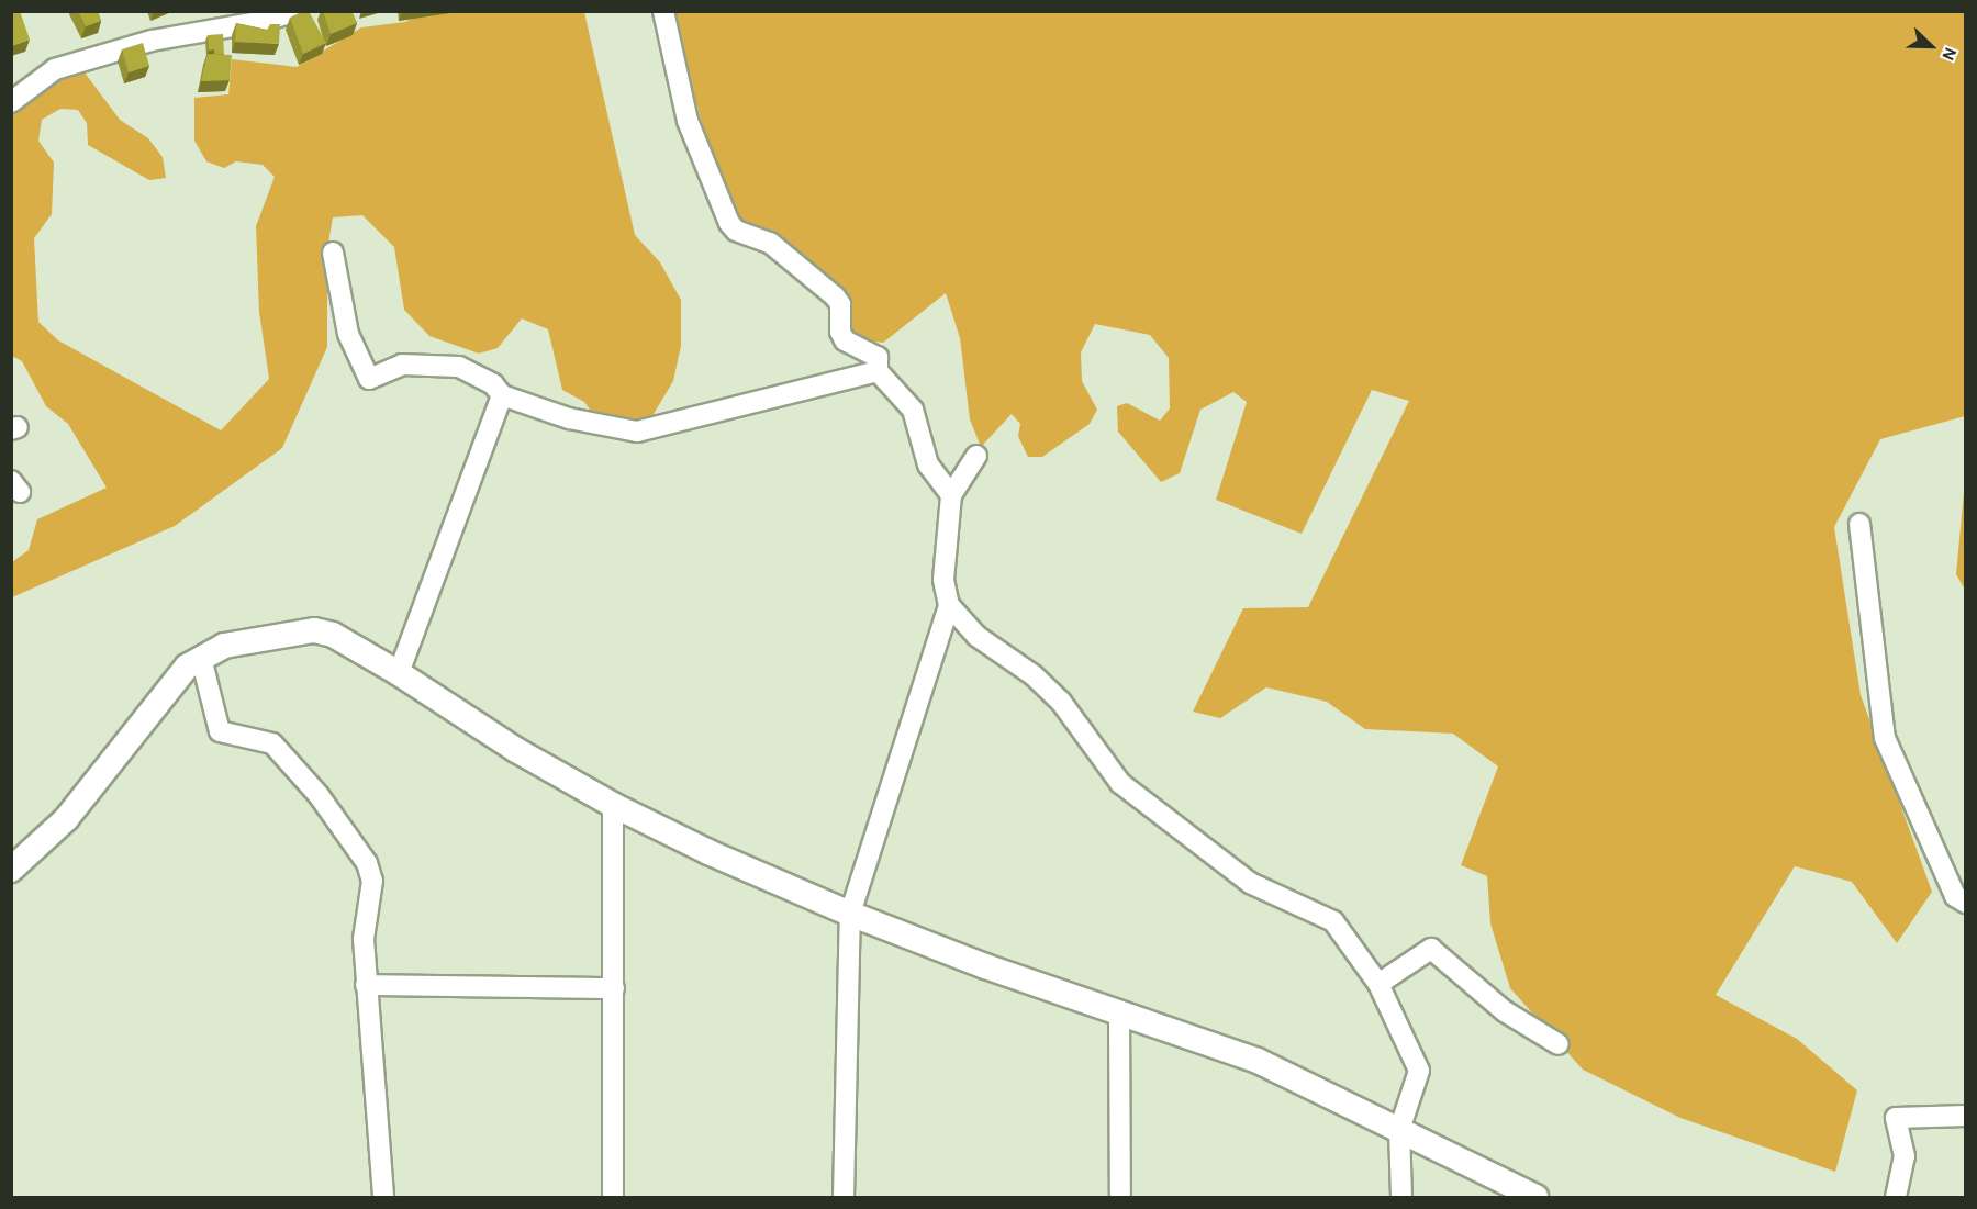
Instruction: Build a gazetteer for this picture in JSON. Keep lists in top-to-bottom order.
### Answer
{
  "north": "bottom right"
}
